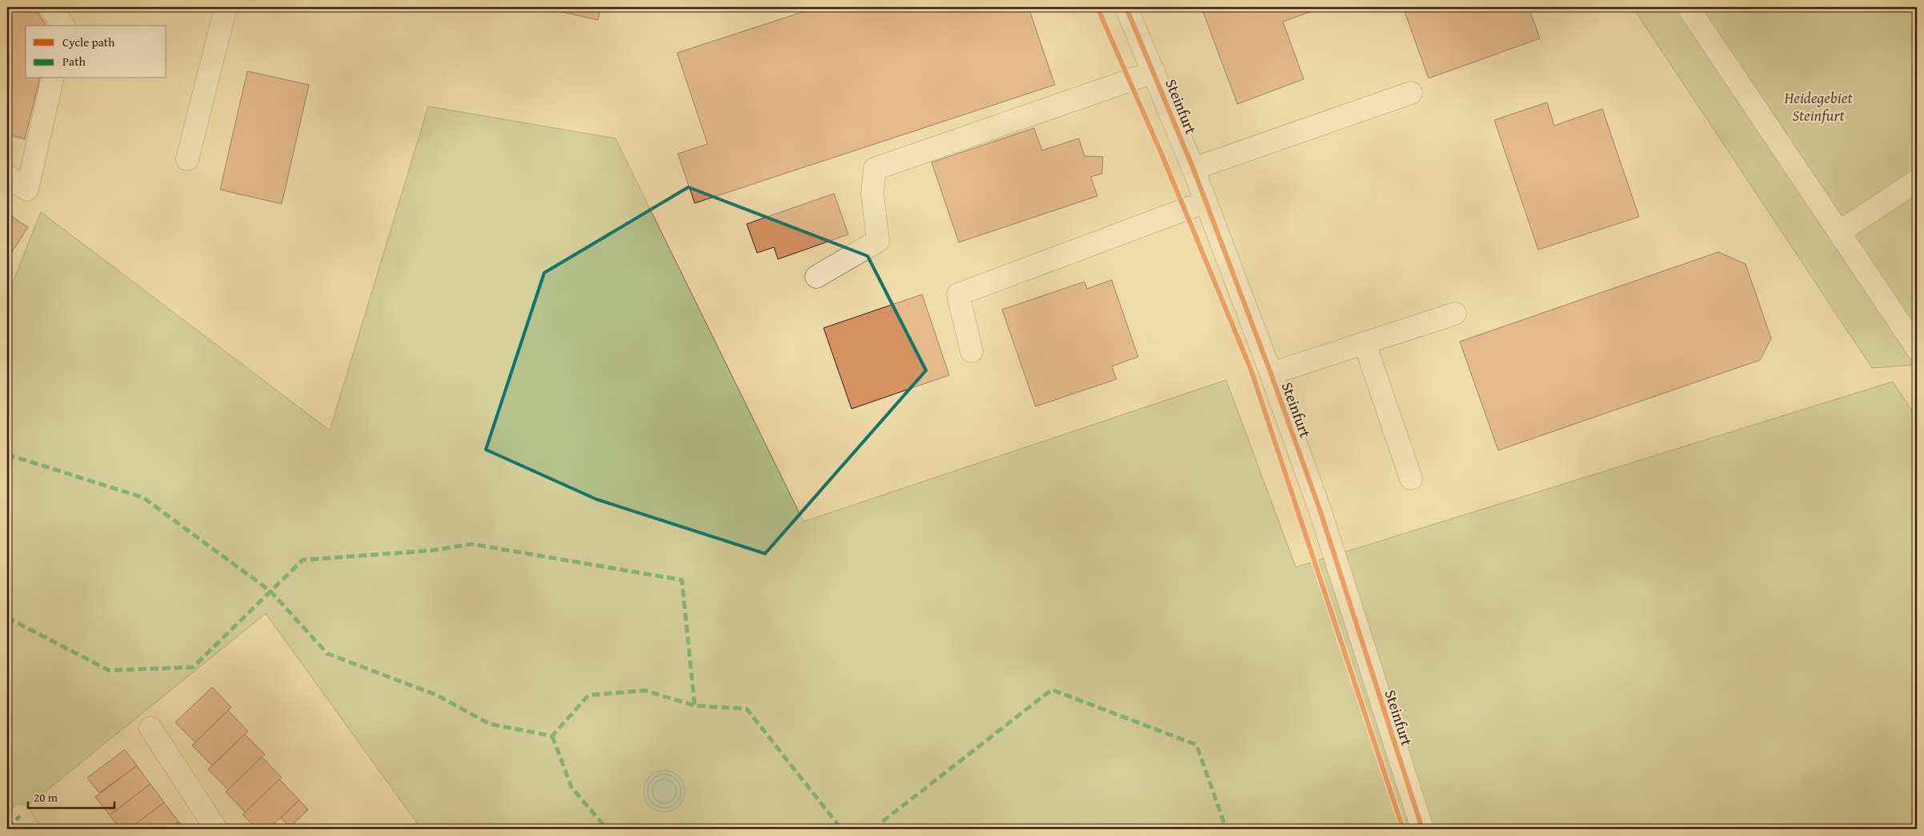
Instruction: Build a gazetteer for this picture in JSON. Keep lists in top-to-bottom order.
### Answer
{
  "streets": {
    "street": ["Steinfurt"]
  },
  "parks": ["Heidegebiet Steinfurt"],
  "legend": ["Cycle path", "Path"],
  "scale_bar": "20 m"
}
